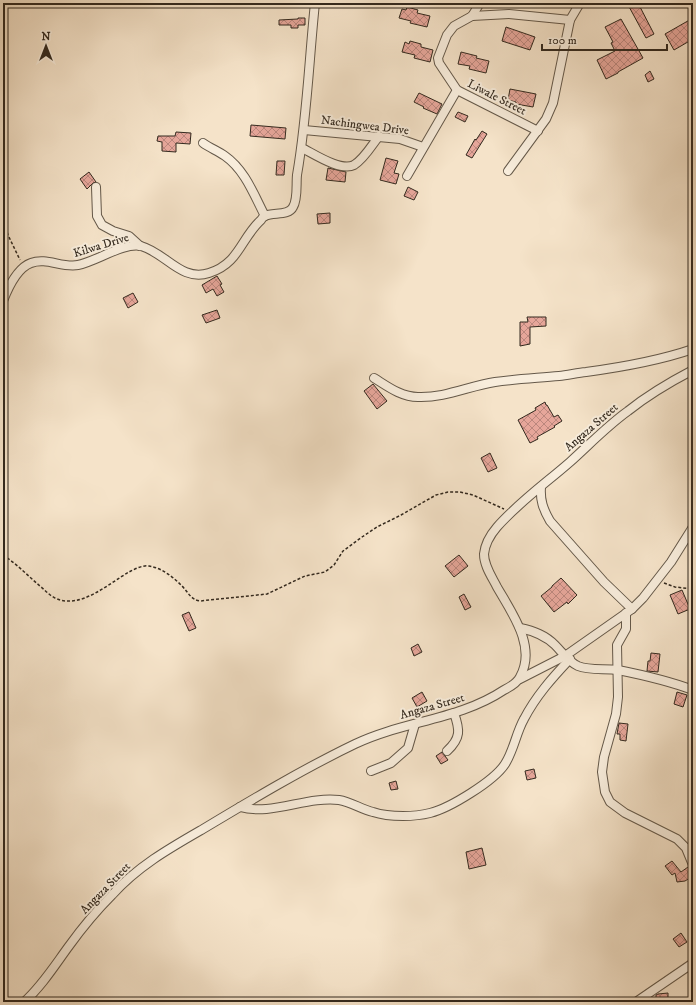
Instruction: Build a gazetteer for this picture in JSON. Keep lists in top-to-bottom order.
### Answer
{
  "streets": {
    "street": [
      "Liwale Street",
      "Nachingwea Drive",
      "Kilwa Drive",
      "Angaza Street"
    ]
  },
  "scale_bar": "100 m",
  "north": "top"
}
